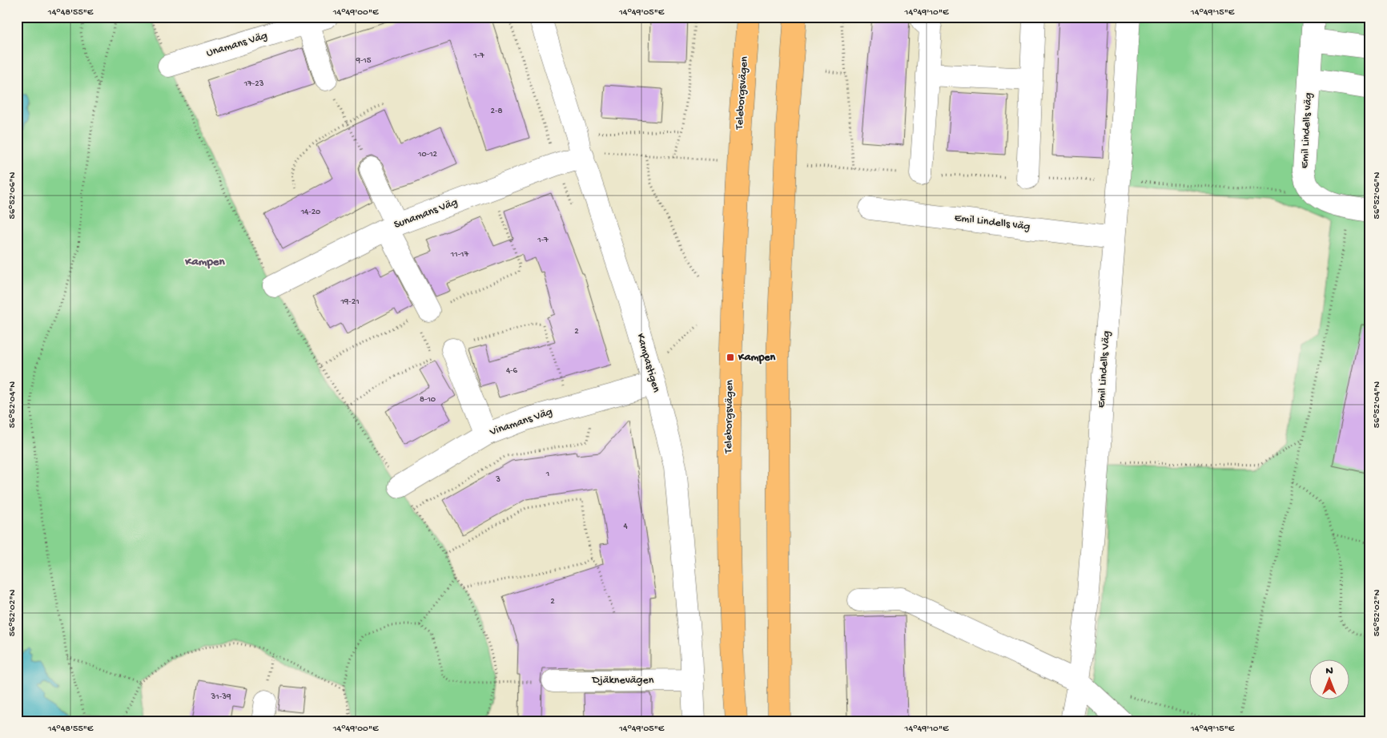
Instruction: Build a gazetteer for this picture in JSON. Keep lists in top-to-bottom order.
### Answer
{
  "streets": {
    "main road": ["Teleborgsvägen"],
    "street": [
      "Unamans Väg",
      "Emil Lindells väg",
      "Sunamans Väg",
      "Kampastigen",
      "Emil Lindells Väg",
      "Vinamans Väg",
      "Djäknevägen"
    ]
  },
  "crossings": [
    ["Emil Lindells väg", "Emil Lindells Väg"],
    ["Sunamans Väg", "Kampastigen"],
    ["Kampastigen", "Vinamans Väg"],
    ["Kampastigen", "Djäknevägen"]
  ],
  "districts": ["Kampen"],
  "places": {
    "transit": ["Kampen"]
  },
  "house_numbers": [
    "1-7",
    "9-15",
    "17-23",
    "2-8",
    "10-12",
    "14-20",
    "1-7",
    "11-17",
    "19-21",
    "2",
    "4-6",
    "8-10",
    "1",
    "3",
    "4",
    "2",
    "31-39"
  ],
  "north": "top",
  "coordinates": [
    "14°48'55\"E",
    "14°49'00\"E",
    "14°49'05\"E",
    "14°49'10\"E",
    "14°49'15\"E",
    "56°52'06\"N",
    "56°52'04\"N",
    "56°52'02\"N"
  ]
}
